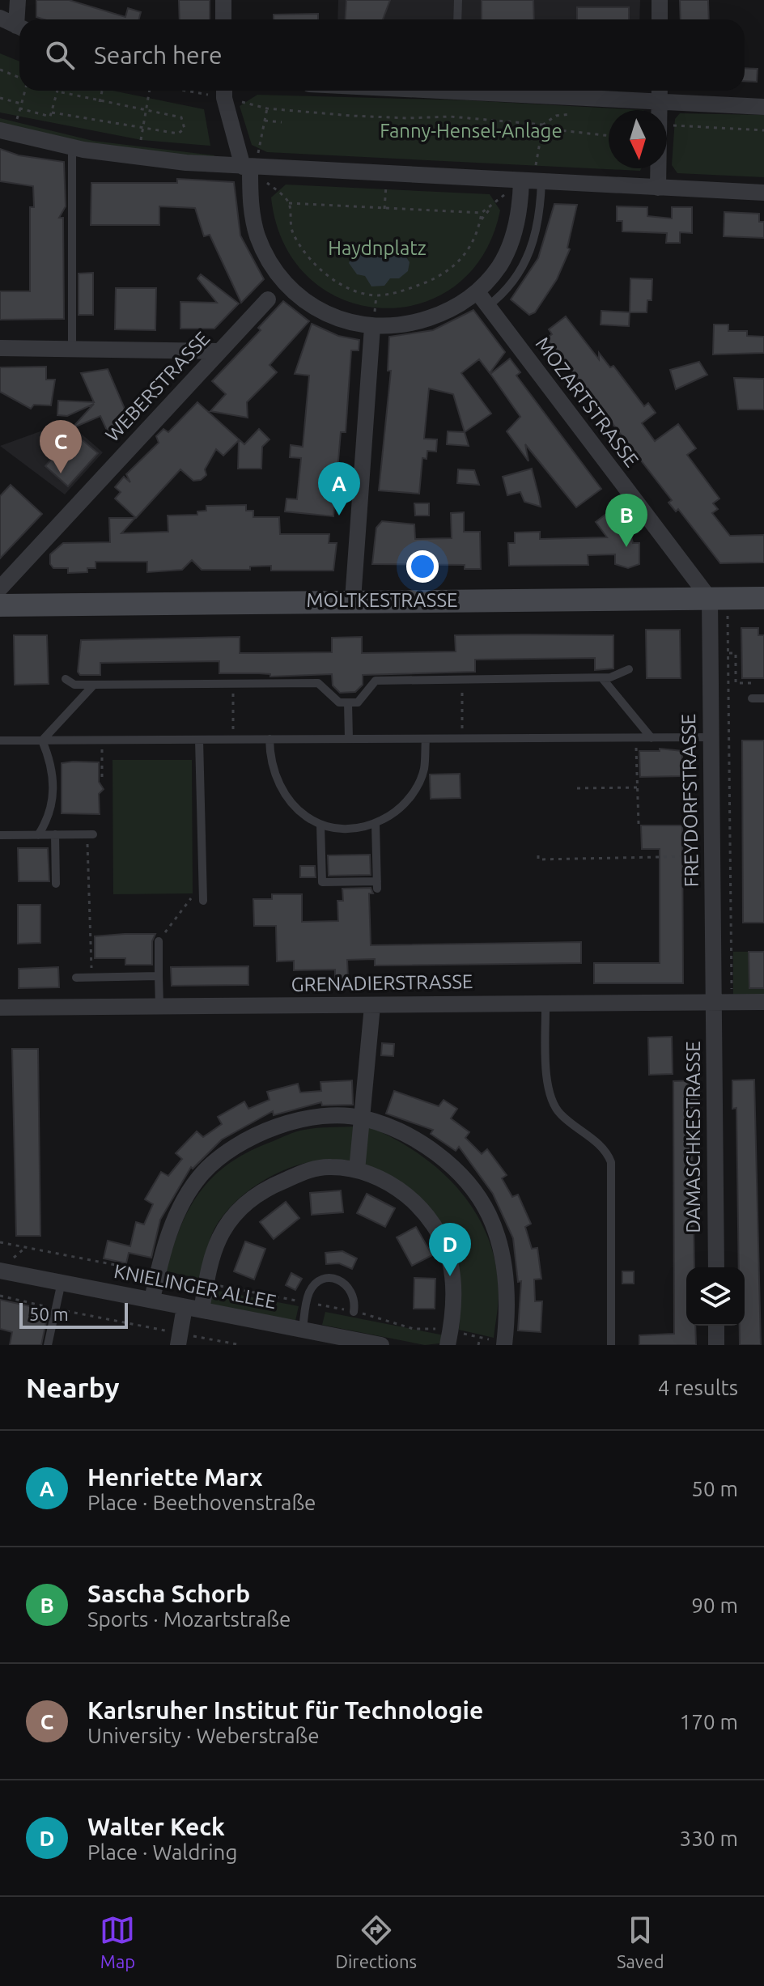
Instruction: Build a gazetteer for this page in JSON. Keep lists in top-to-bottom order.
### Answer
{
  "streets": {
    "main road": ["MOLTKESTRASSE"],
    "street": [
      "WEBERSTRASSE",
      "MOZARTSTRASSE",
      "FREYDORFSTRASSE",
      "GRENADIERSTRASSE",
      "DAMASCHKESTRASSE",
      "KNIELINGER ALLEE"
    ]
  },
  "crossings": [
    ["MOZARTSTRASSE", "MOLTKESTRASSE"],
    ["MOZARTSTRASSE", "FREYDORFSTRASSE"],
    ["MOLTKESTRASSE", "FREYDORFSTRASSE"],
    ["FREYDORFSTRASSE", "GRENADIERSTRASSE"],
    ["FREYDORFSTRASSE", "DAMASCHKESTRASSE"],
    ["GRENADIERSTRASSE", "DAMASCHKESTRASSE"]
  ],
  "parks": ["Fanny-Hensel-Anlage", "Haydnplatz"],
  "scale_bar": "50 m",
  "north": "bottom",
  "page": {
    "search": "Search here",
    "pins": [
      "C",
      "A",
      "B",
      "D"
    ],
    "scale": "50 m",
    "heading": ["Nearby", "4 results"],
    "list": [
      {
        "mark": "A",
        "name": "Henriette Marx",
        "note": "Place · Beethovenstraße",
        "value": "50 m"
      },
      {
        "mark": "B",
        "name": "Sascha Schorb",
        "note": "Sports · Mozartstraße",
        "value": "90 m"
      },
      {
        "mark": "C",
        "name": "Karlsruher Institut für Technologie",
        "note": "University · Weberstraße",
        "value": "170 m"
      },
      {
        "mark": "D",
        "name": "Walter Keck",
        "note": "Place · Waldring",
        "value": "330 m"
      }
    ],
    "nav": ["Map", "Directions", "Saved"]
  }
}
